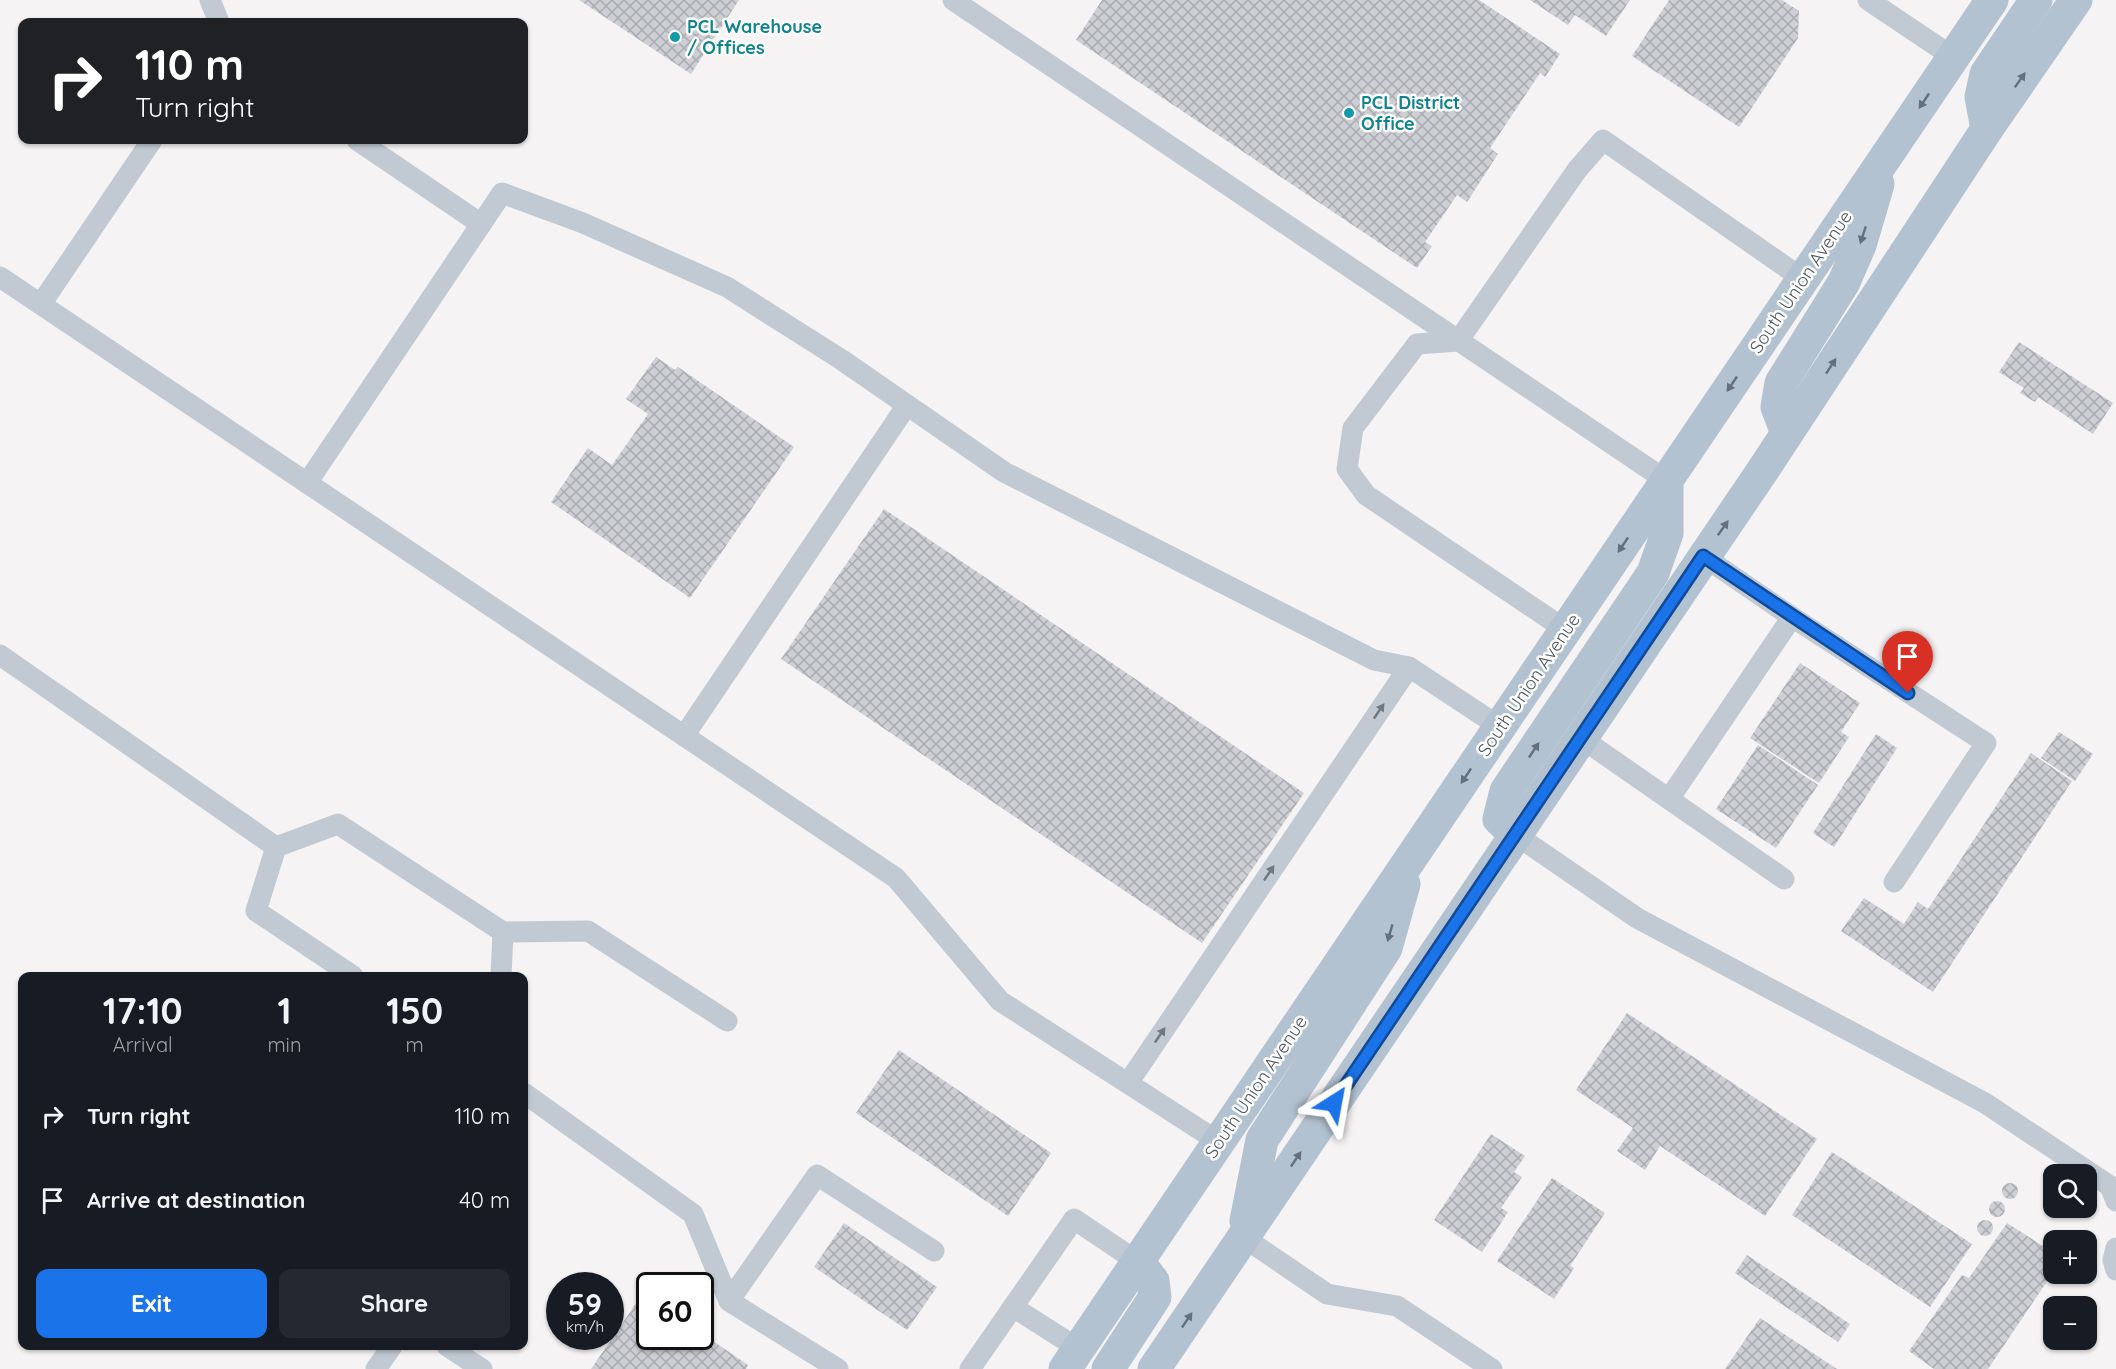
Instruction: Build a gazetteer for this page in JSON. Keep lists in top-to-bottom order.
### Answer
{
  "streets": {
    "main road": ["South Union Avenue"]
  },
  "places": ["PCL Warehouse / Offices", "PCL District Office"],
  "page": {
    "turn": ["110 m", "Turn right"],
    "eta": [
      "17:10",
      "Arrival",
      "1",
      "min",
      "150",
      "m"
    ],
    "list": [
      {
        "name": "Turn right",
        "value": "110 m"
      },
      {
        "name": "Arrive at destination",
        "value": "40 m"
      }
    ],
    "map_buttons": ["+", "−"],
    "buttons": ["Exit", "Share"],
    "speed": "59 km/h",
    "limit": "60"
  }
}
